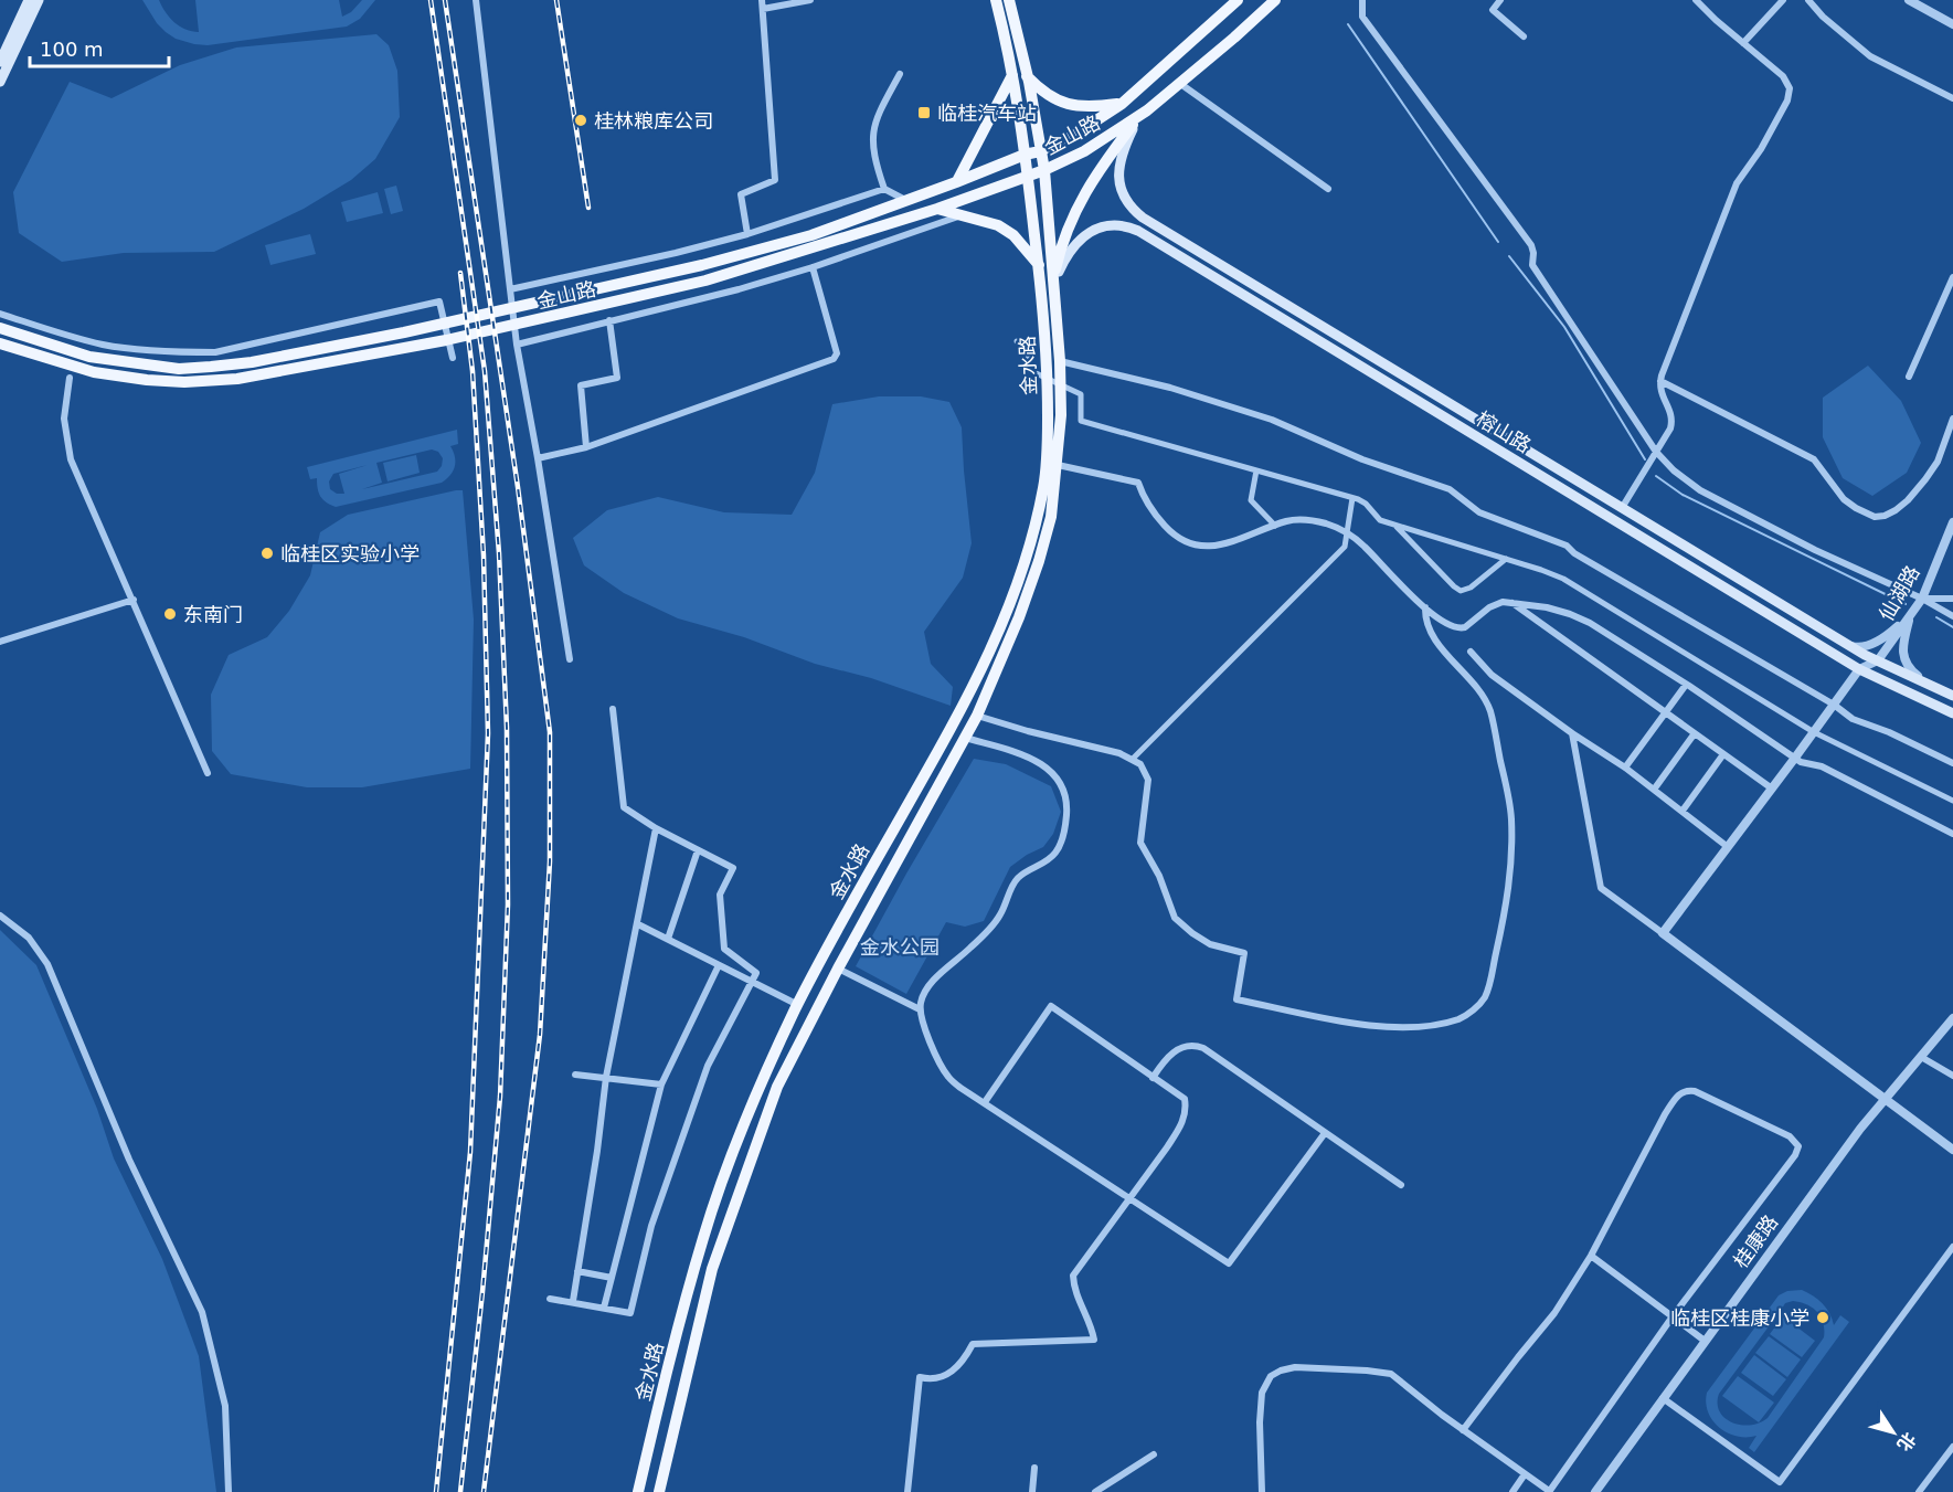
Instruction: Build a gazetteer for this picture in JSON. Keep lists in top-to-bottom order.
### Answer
{
  "streets": {
    "main road": ["金山路", "金水路", "榕山路"],
    "street": ["仙湖路", "桂康路"]
  },
  "crossings": [
    ["金山路", "金水路"],
    ["金山路", "榕山路"],
    ["金水路", "榕山路"],
    ["榕山路", "仙湖路"]
  ],
  "parks": ["金水公园"],
  "places": {
    "transit": ["临桂汽车站"],
    "other": [
      "桂林粮库公司",
      "临桂区实验小学",
      "东南门",
      "临桂区桂康小学"
    ]
  },
  "scale_bar": "100 m",
  "north": "bottom right"
}
